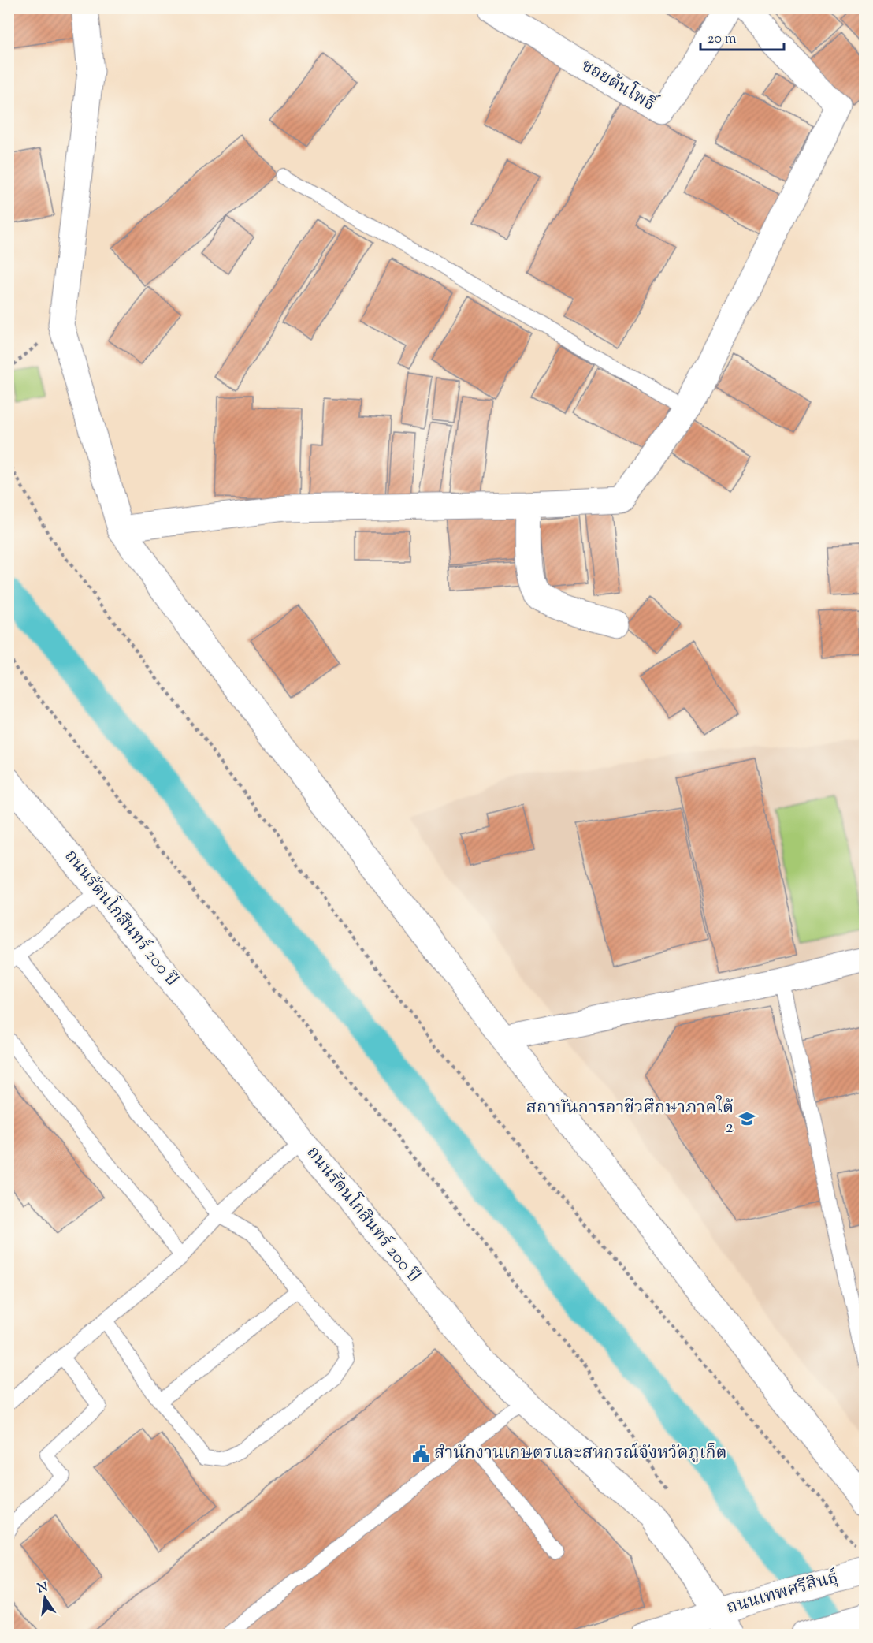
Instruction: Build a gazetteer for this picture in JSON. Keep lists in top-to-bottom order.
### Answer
{
  "streets": {
    "street": ["ซอยต้นโพธิ์", "ถนนรัตนโกสินทร์ 200 ปี", "ถนนเทพศรีสินธุ์"]
  },
  "crossings": [
    ["ถนนรัตนโกสินทร์ 200 ปี", "ถนนเทพศรีสินธุ์"]
  ],
  "places": {
    "school or university": ["สถาบันการอาชีวศึกษาภาคใต้ 2"],
    "public building": ["สำนักงานเกษตรและสหกรณ์จังหวัดภูเก็ต"]
  },
  "scale_bar": "20 m",
  "north": "top"
}
